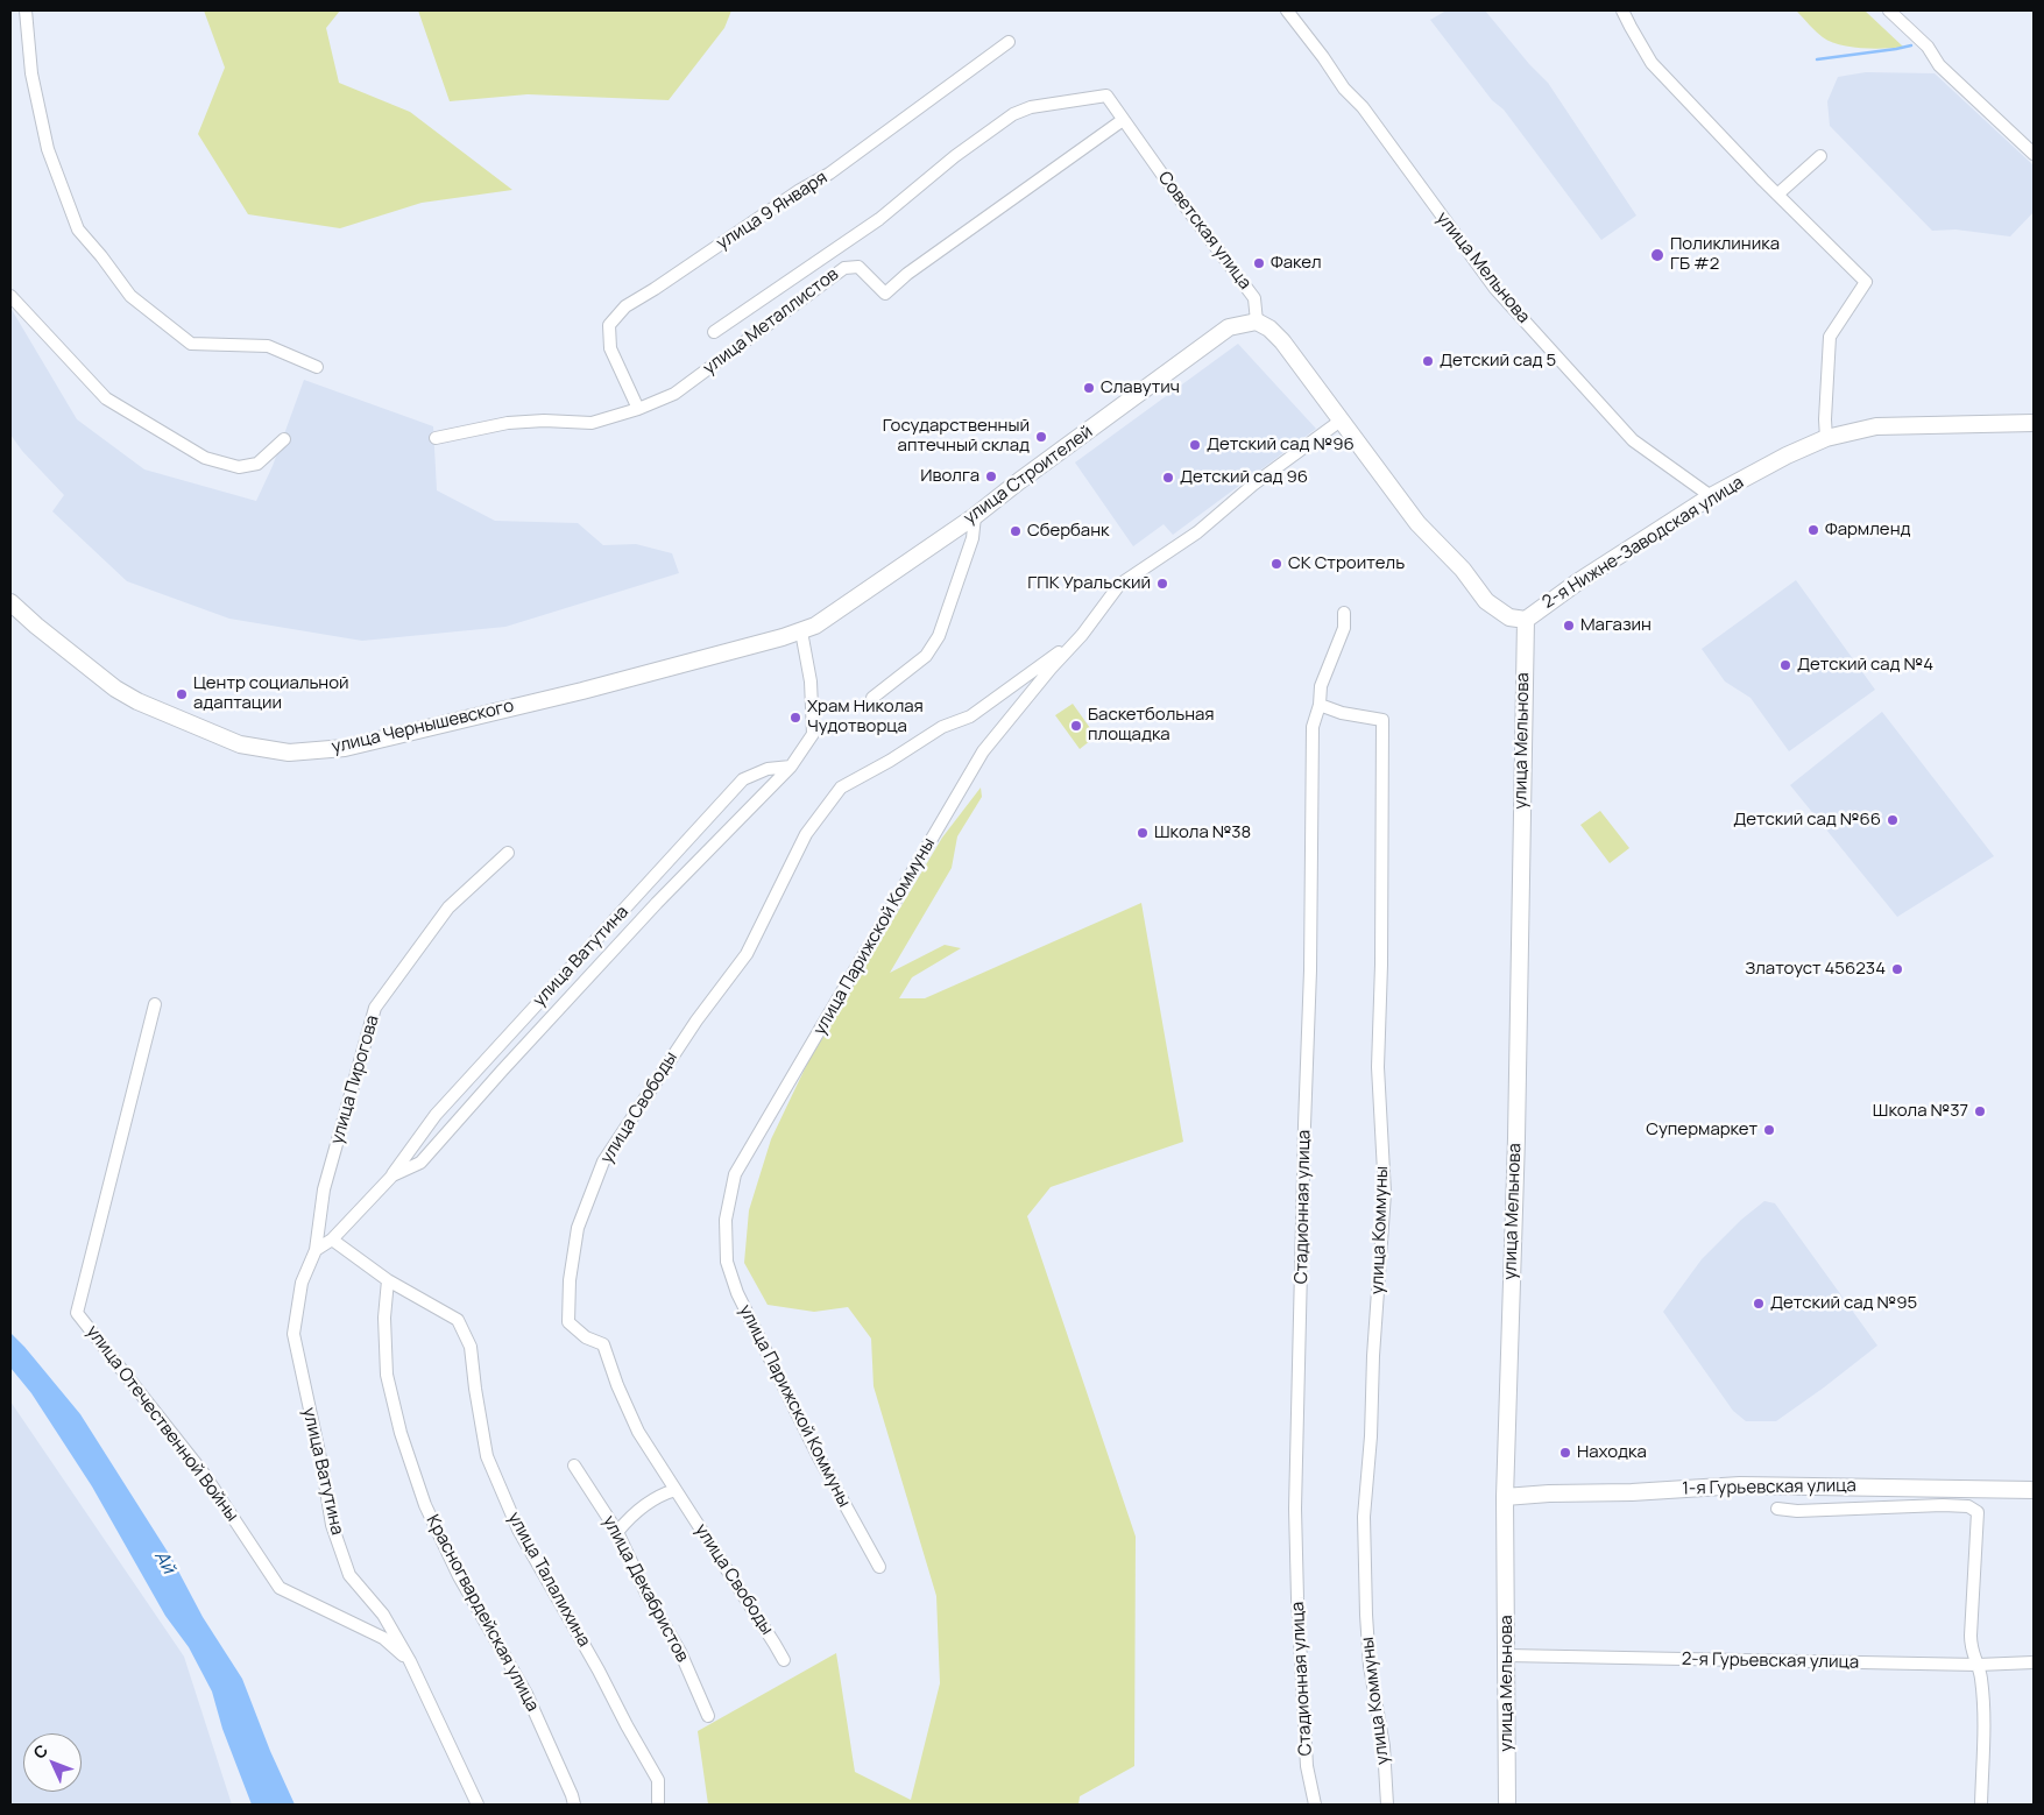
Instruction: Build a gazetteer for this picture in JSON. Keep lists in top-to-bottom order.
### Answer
{
  "streets": {
    "main road": [
      "улица Мельнова",
      "улица Строителей",
      "2-я Нижне-Заводская улица",
      "улица Чернышевского",
      "1-я Гурьевская улица"
    ],
    "street": [
      "улица 9 Января",
      "Советская улица",
      "улица Металлистов",
      "улица Парижской Коммуны",
      "улица Ватутина",
      "улица Пирогова",
      "улица Свободы",
      "Стадионная улица",
      "улица Коммуны",
      "улица Отечественной Войны",
      "улица Талалихина",
      "улица Декабристов",
      "Красногвардейская улица",
      "2-я Гурьевская улица"
    ]
  },
  "crossings": [
    ["улица 9 Января", "улица Металлистов"],
    ["Советская улица", "улица Металлистов"],
    ["Советская улица", "улица Строителей"],
    ["улица Мельнова", "2-я Нижне-Заводская улица"],
    ["улица Мельнова", "1-я Гурьевская улица"],
    ["улица Мельнова", "2-я Гурьевская улица"],
    ["улица Строителей", "улица Чернышевского"],
    ["улица Строителей", "улица Ватутина"],
    ["улица Чернышевского", "улица Ватутина"],
    ["улица Парижской Коммуны", "улица Свободы"],
    ["улица Ватутина", "улица Пирогова"],
    ["улица Ватутина", "улица Отечественной Войны"],
    ["Стадионная улица", "улица Коммуны"],
    ["улица Талалихина", "Красногвардейская улица"]
  ],
  "water": ["Ай"],
  "places": [
    "Поликлиника ГБ #2",
    "Факел",
    "Детский сад 5",
    "Славутич",
    "Государственный аптечный склад",
    "Детский сад №96",
    "Иволга",
    "Детский сад 96",
    "Фармленд",
    "Сбербанк",
    "СК Строитель",
    "ГПК Уральский",
    "Магазин",
    "Детский сад №4",
    "Центр социальной адаптации",
    "Храм Николая Чудотворца",
    "Баскетбольная площадка",
    "Детский сад №66",
    "Школа №38",
    "Златоуст 456234",
    "Школа №37",
    "Супермаркет",
    "Детский сад №95",
    "Находка"
  ],
  "north": "top left"
}
